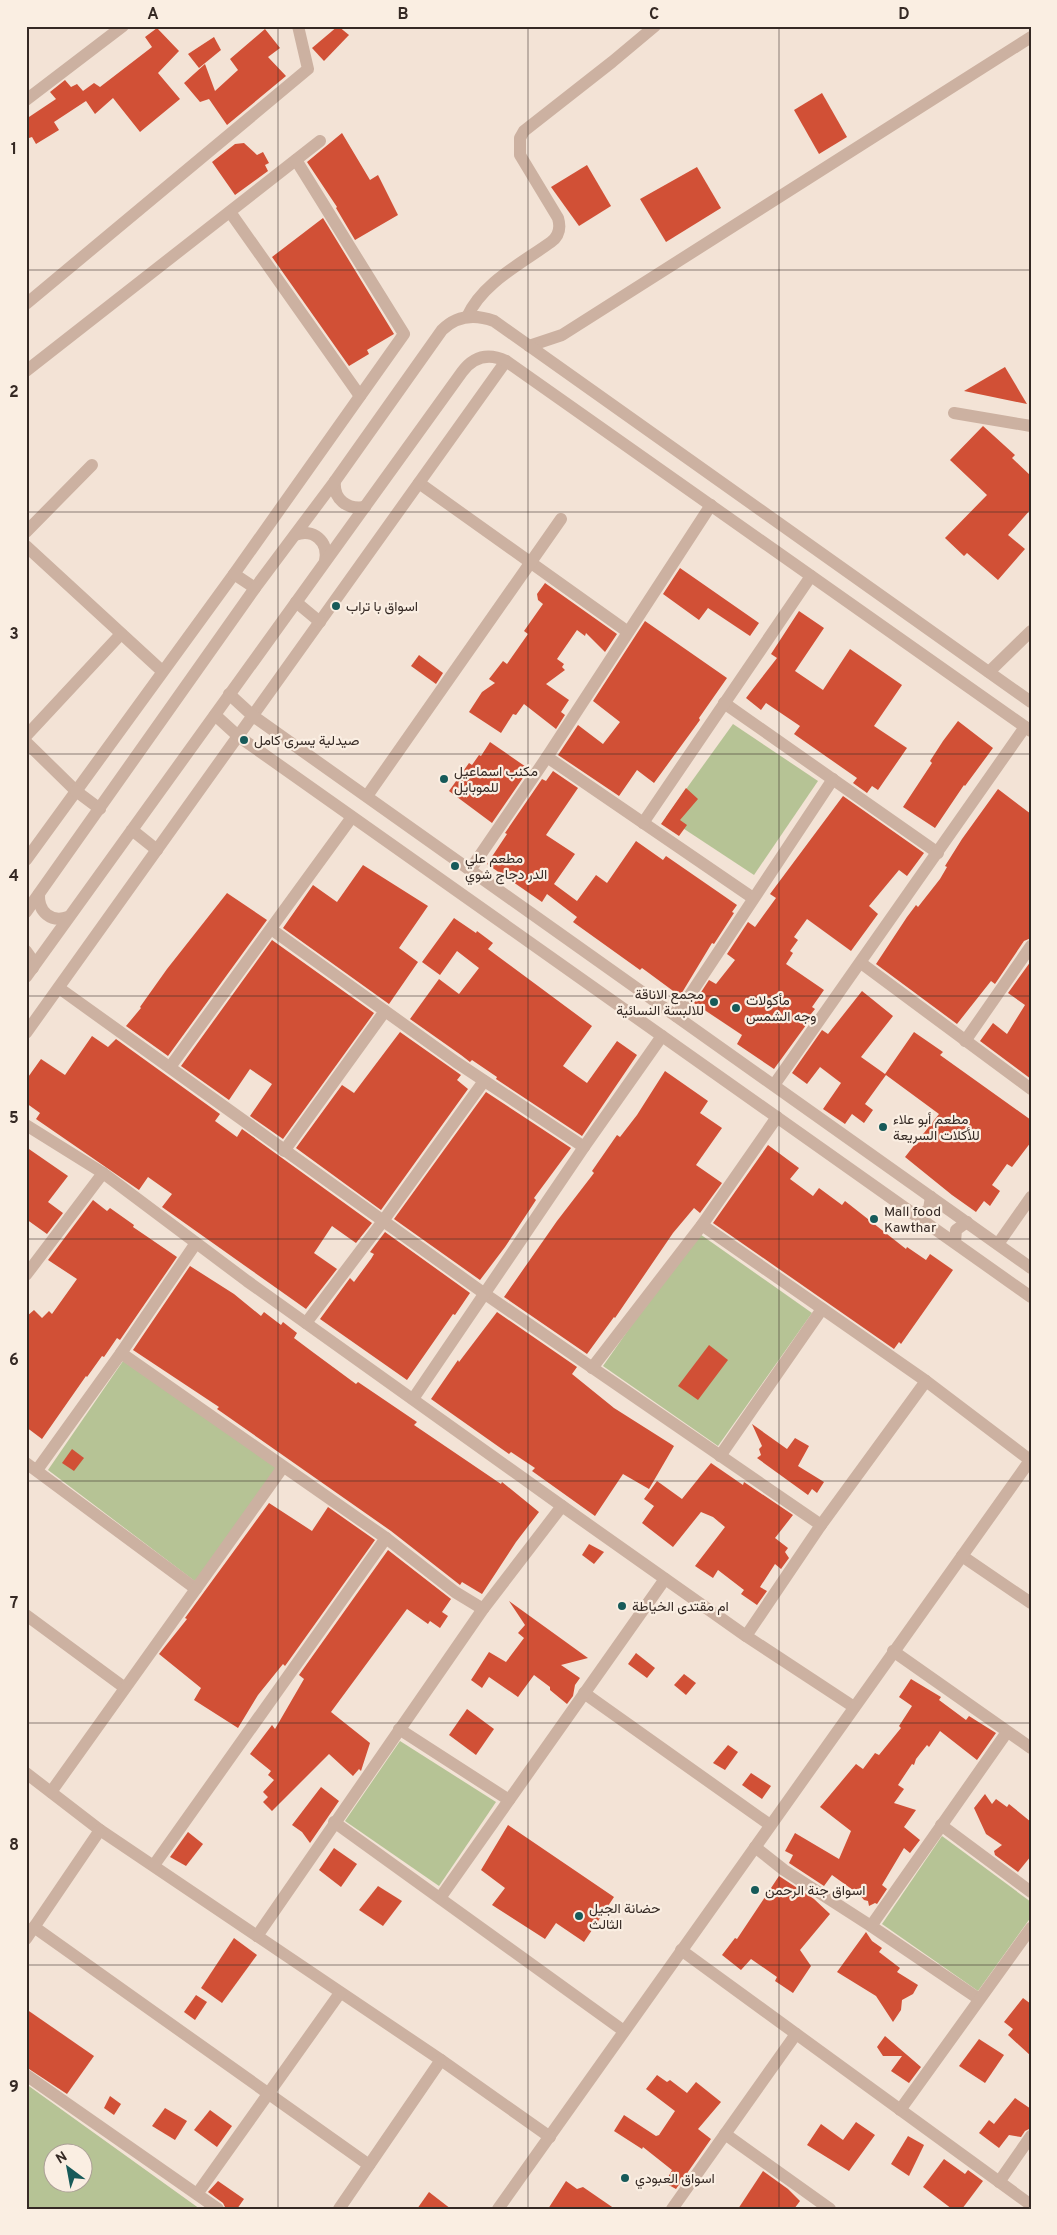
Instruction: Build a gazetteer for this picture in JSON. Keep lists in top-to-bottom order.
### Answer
{
  "places": [
    "اسواق با تراب",
    "صيدلية يسرى كامل",
    "مكنب اسماعيل للموبايل",
    "مطعم علي الدر دجاج شوي",
    "مجمع الاناقة للالبسة النسائية",
    "مأكولات وجه الشمس",
    "مطعم أبو علاء للأكلات السريعة",
    "Mall food Kawthar",
    "ام مقتدى الخياطة",
    "اسواق جنة الرحمن",
    "حضانة الجيل الثالث",
    "اسواق العبودي"
  ],
  "north": "top left",
  "grid": {
    "columns": [
      "A",
      "B",
      "C",
      "D"
    ],
    "rows": [
      "1",
      "2",
      "3",
      "4",
      "5",
      "6",
      "7",
      "8",
      "9"
    ]
  }
}
